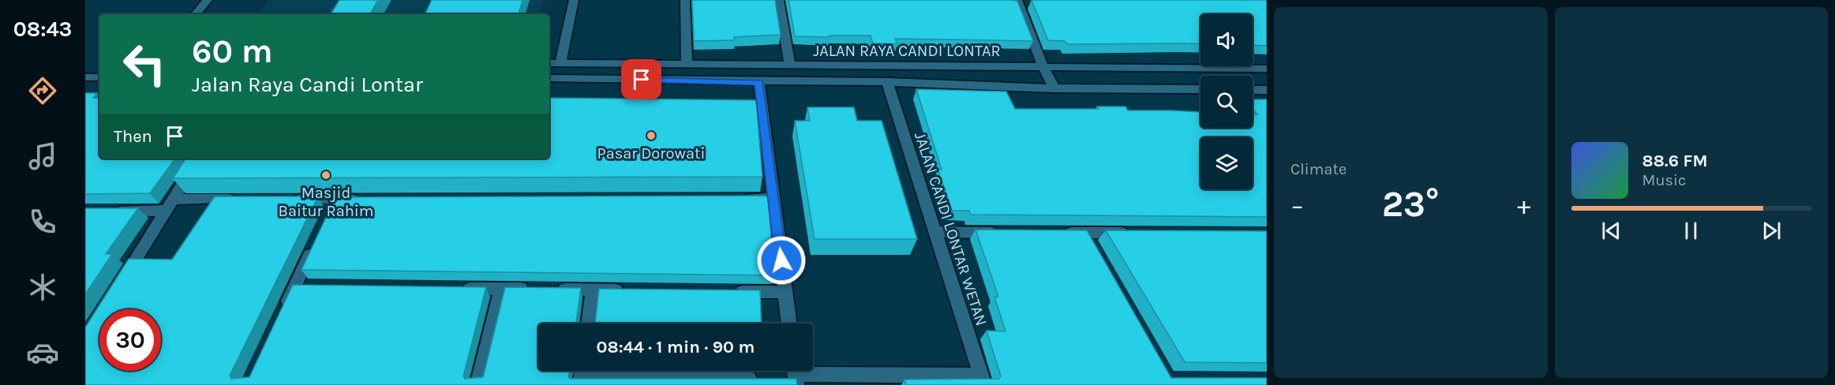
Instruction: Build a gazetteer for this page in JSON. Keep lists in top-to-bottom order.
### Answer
{
  "streets": {
    "street": ["JALAN RAYA CANDI LONTAR", "JALAN CANDI LONTAR WETAN"]
  },
  "crossings": [
    ["JALAN RAYA CANDI LONTAR", "JALAN CANDI LONTAR WETAN"]
  ],
  "places": ["Pasar Dorowati", "Masjid Baitur Rahim"],
  "page": {
    "tabs": "08:43",
    "tile": "Climate",
    "turn": ["60 m", "Jalan Raya Candi Lontar"],
    "then": "Then",
    "song": ["88.6 FM", "Music"],
    "heat": ["−", "23°", "+"],
    "limit": "30",
    "trip": "08:44 · 1 min · 90 m"
  }
}
